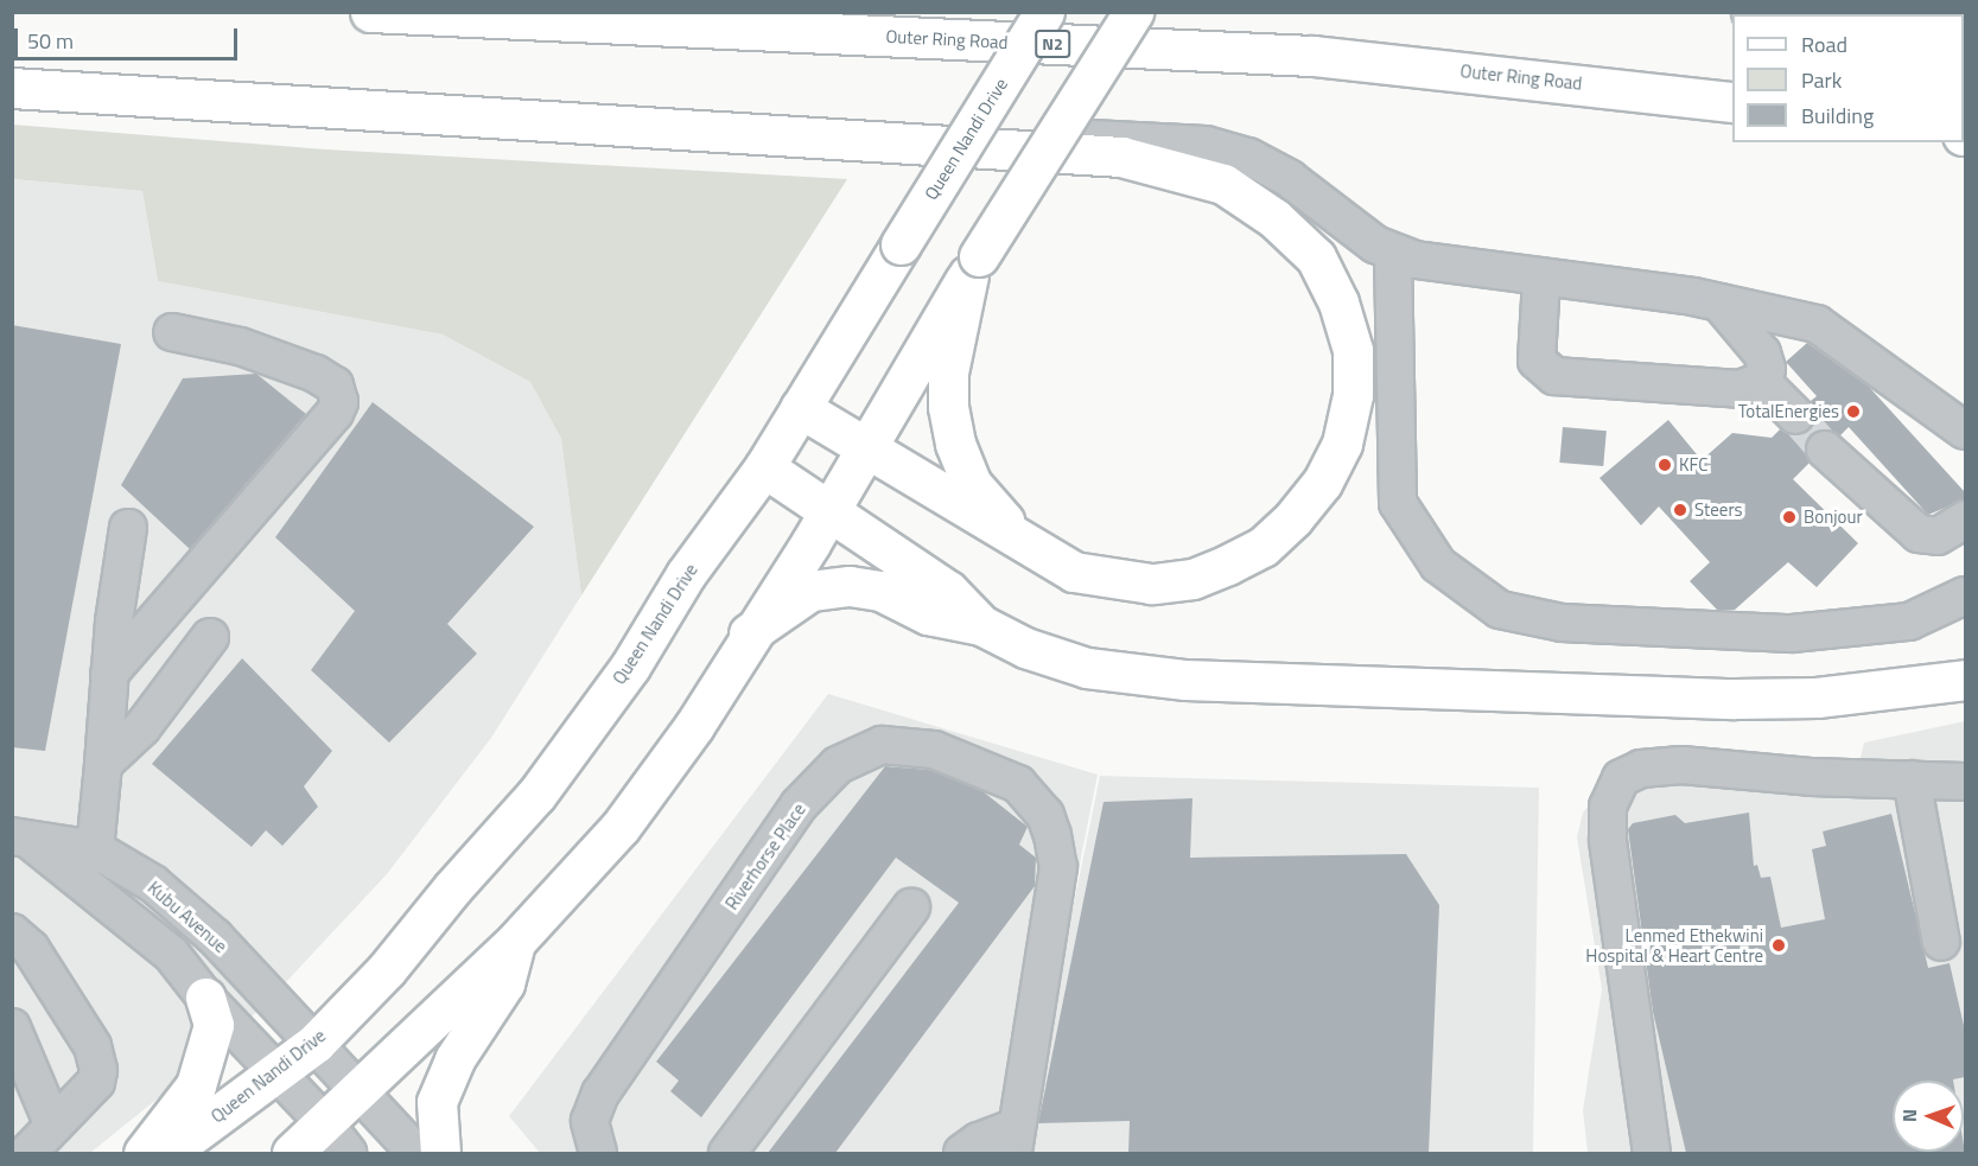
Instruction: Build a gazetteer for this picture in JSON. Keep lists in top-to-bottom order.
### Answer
{
  "streets": {
    "main road": ["Outer Ring Road", "N2", "Queen Nandi Drive"],
    "street": ["Riverhorse Place", "Kubu Avenue"]
  },
  "crossings": [
    ["Queen Nandi Drive", "Kubu Avenue"]
  ],
  "places": [
    "TotalEnergies",
    "KFC",
    "Steers",
    "Bonjour",
    "Lenmed Ethekwini Hospital & Heart Centre"
  ],
  "legend": ["Road", "Park", "Building"],
  "scale_bar": "50 m",
  "north": "left"
}
